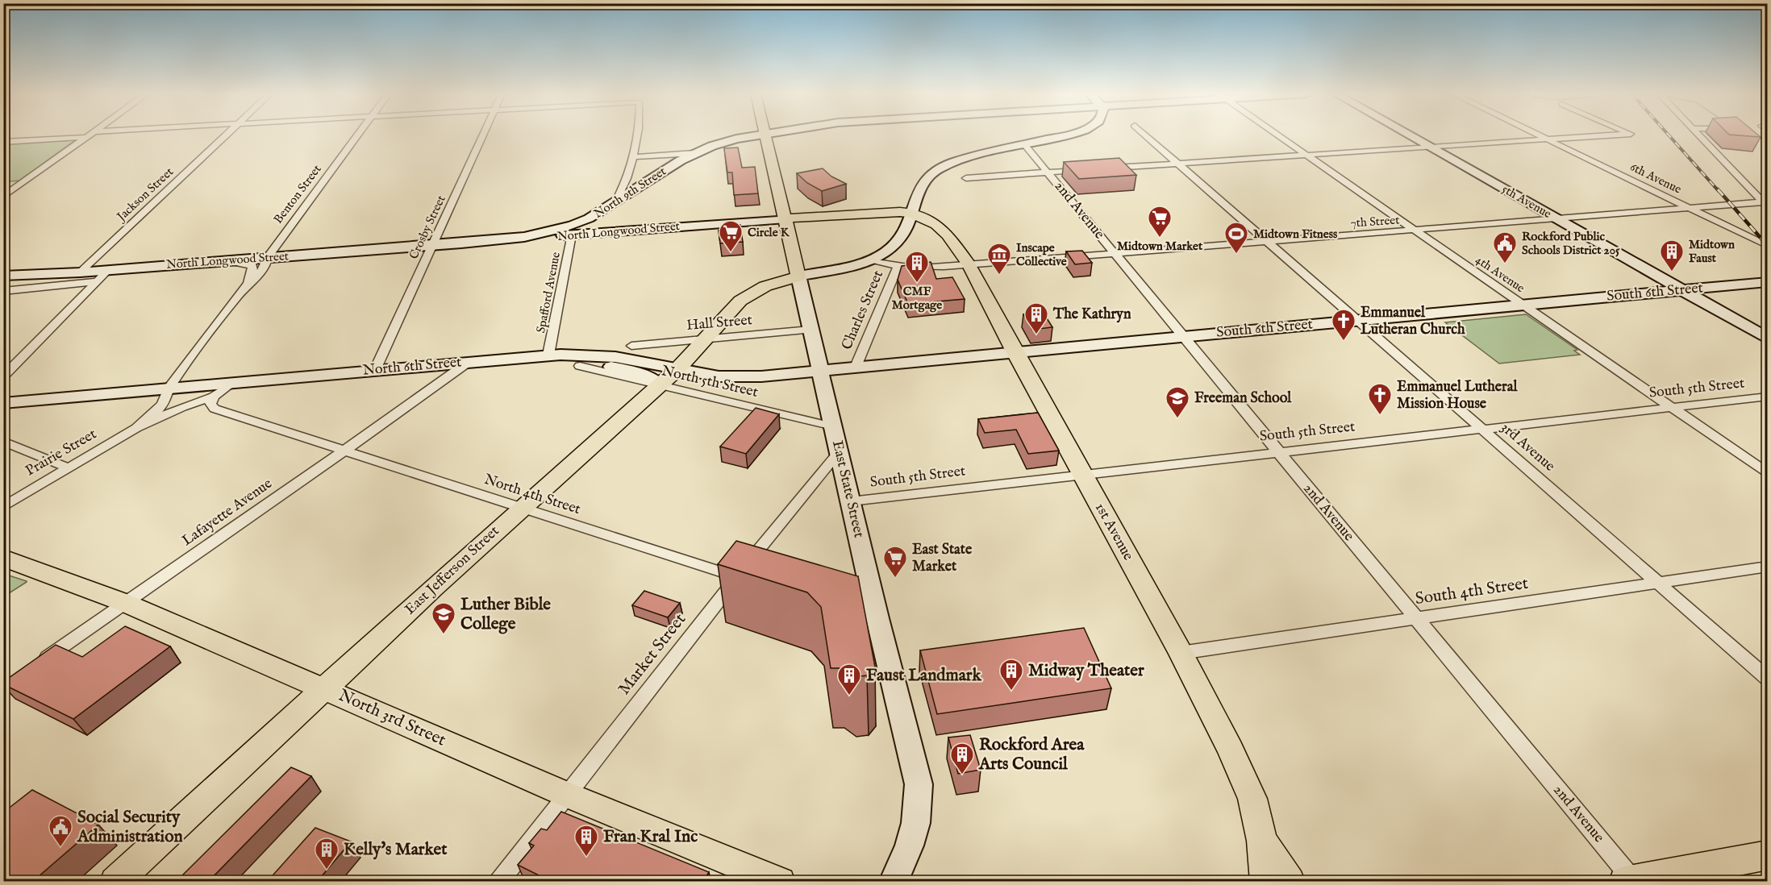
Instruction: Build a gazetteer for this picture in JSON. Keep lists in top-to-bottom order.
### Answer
{
  "streets": {
    "main road": [
      "North 9th Street",
      "5th Avenue",
      "North Longwood Street",
      "South 6th Street",
      "Charles Street",
      "North 6th Street",
      "East State Street",
      "1st Avenue",
      "East Jefferson Street",
      "North 3rd Street"
    ],
    "street": [
      "6th Avenue",
      "Jackson Street",
      "Benton Street",
      "2nd Avenue",
      "7th Street",
      "Crosby Street",
      "4th Avenue",
      "Spafford Avenue",
      "Hall Street",
      "North 5th Street",
      "South 5th Street",
      "3rd Avenue",
      "Prairie Street",
      "North 4th Street",
      "Lafayette Avenue",
      "South 4th Street",
      "Market Street"
    ]
  },
  "crossings": [
    ["6th Avenue", "7th Street"],
    ["North 9th Street", "North Longwood Street"],
    ["Jackson Street", "North Longwood Street"],
    ["Benton Street", "North Longwood Street"],
    ["Benton Street", "North 6th Street"],
    ["Benton Street", "Prairie Street"],
    ["5th Avenue", "7th Street"],
    ["5th Avenue", "South 6th Street"],
    ["2nd Avenue", "7th Street"],
    ["2nd Avenue", "South 6th Street"],
    ["2nd Avenue", "Charles Street"],
    ["2nd Avenue", "South 5th Street"],
    ["2nd Avenue", "South 4th Street"],
    ["7th Street", "4th Avenue"],
    ["7th Street", "Charles Street"],
    ["7th Street", "3rd Avenue"],
    ["7th Street", "1st Avenue"],
    ["Crosby Street", "North Longwood Street"],
    ["Crosby Street", "North 6th Street"],
    ["North Longwood Street", "Spafford Avenue"],
    ["North Longwood Street", "East State Street"],
    ["4th Avenue", "South 6th Street"],
    ["4th Avenue", "South 5th Street"],
    ["Spafford Avenue", "North 6th Street"],
    ["South 6th Street", "Charles Street"],
    ["South 6th Street", "North 6th Street"],
    ["South 6th Street", "3rd Avenue"],
    ["South 6th Street", "East State Street"],
    ["South 6th Street", "1st Avenue"],
    ["Charles Street", "East State Street"],
    ["Charles Street", "1st Avenue"],
    ["Charles Street", "East Jefferson Street"],
    ["Hall Street", "East State Street"],
    ["Hall Street", "East Jefferson Street"],
    ["North 6th Street", "Prairie Street"],
    ["North 6th Street", "East State Street"],
    ["North 6th Street", "Lafayette Avenue"],
    ["North 6th Street", "East Jefferson Street"],
    ["North 5th Street", "East State Street"],
    ["North 5th Street", "East Jefferson Street"],
    ["South 5th Street", "3rd Avenue"],
    ["South 5th Street", "East State Street"],
    ["South 5th Street", "1st Avenue"],
    ["3rd Avenue", "South 4th Street"],
    ["Prairie Street", "North 4th Street"],
    ["East State Street", "East Jefferson Street"],
    ["East State Street", "Market Street"],
    ["North 4th Street", "Lafayette Avenue"],
    ["North 4th Street", "East Jefferson Street"],
    ["North 4th Street", "Market Street"],
    ["Lafayette Avenue", "North 3rd Street"],
    ["1st Avenue", "South 4th Street"],
    ["East Jefferson Street", "North 3rd Street"],
    ["Market Street", "North 3rd Street"]
  ],
  "places": {
    "supermarket": ["Midtown Market", "Circle K", "East State Market"],
    "sports": ["Midtown Fitness"],
    "public building": ["Rockford Public Schools District 205", "Social Security Administration"],
    "building": [
      "Midtown Faust",
      "CMF Mortgage",
      "The Kathryn",
      "Midway Theater",
      "Faust Landmark",
      "Rockford Area Arts Council",
      "Fran Kral Inc",
      "Kelly's Market"
    ],
    "museum": ["Inscape Collective"],
    "church": ["Emmanuel Lutheran Church", "Emmanuel Lutheral Mission House"],
    "school or university": ["Freeman School", "Luther Bible College"]
  }
}
